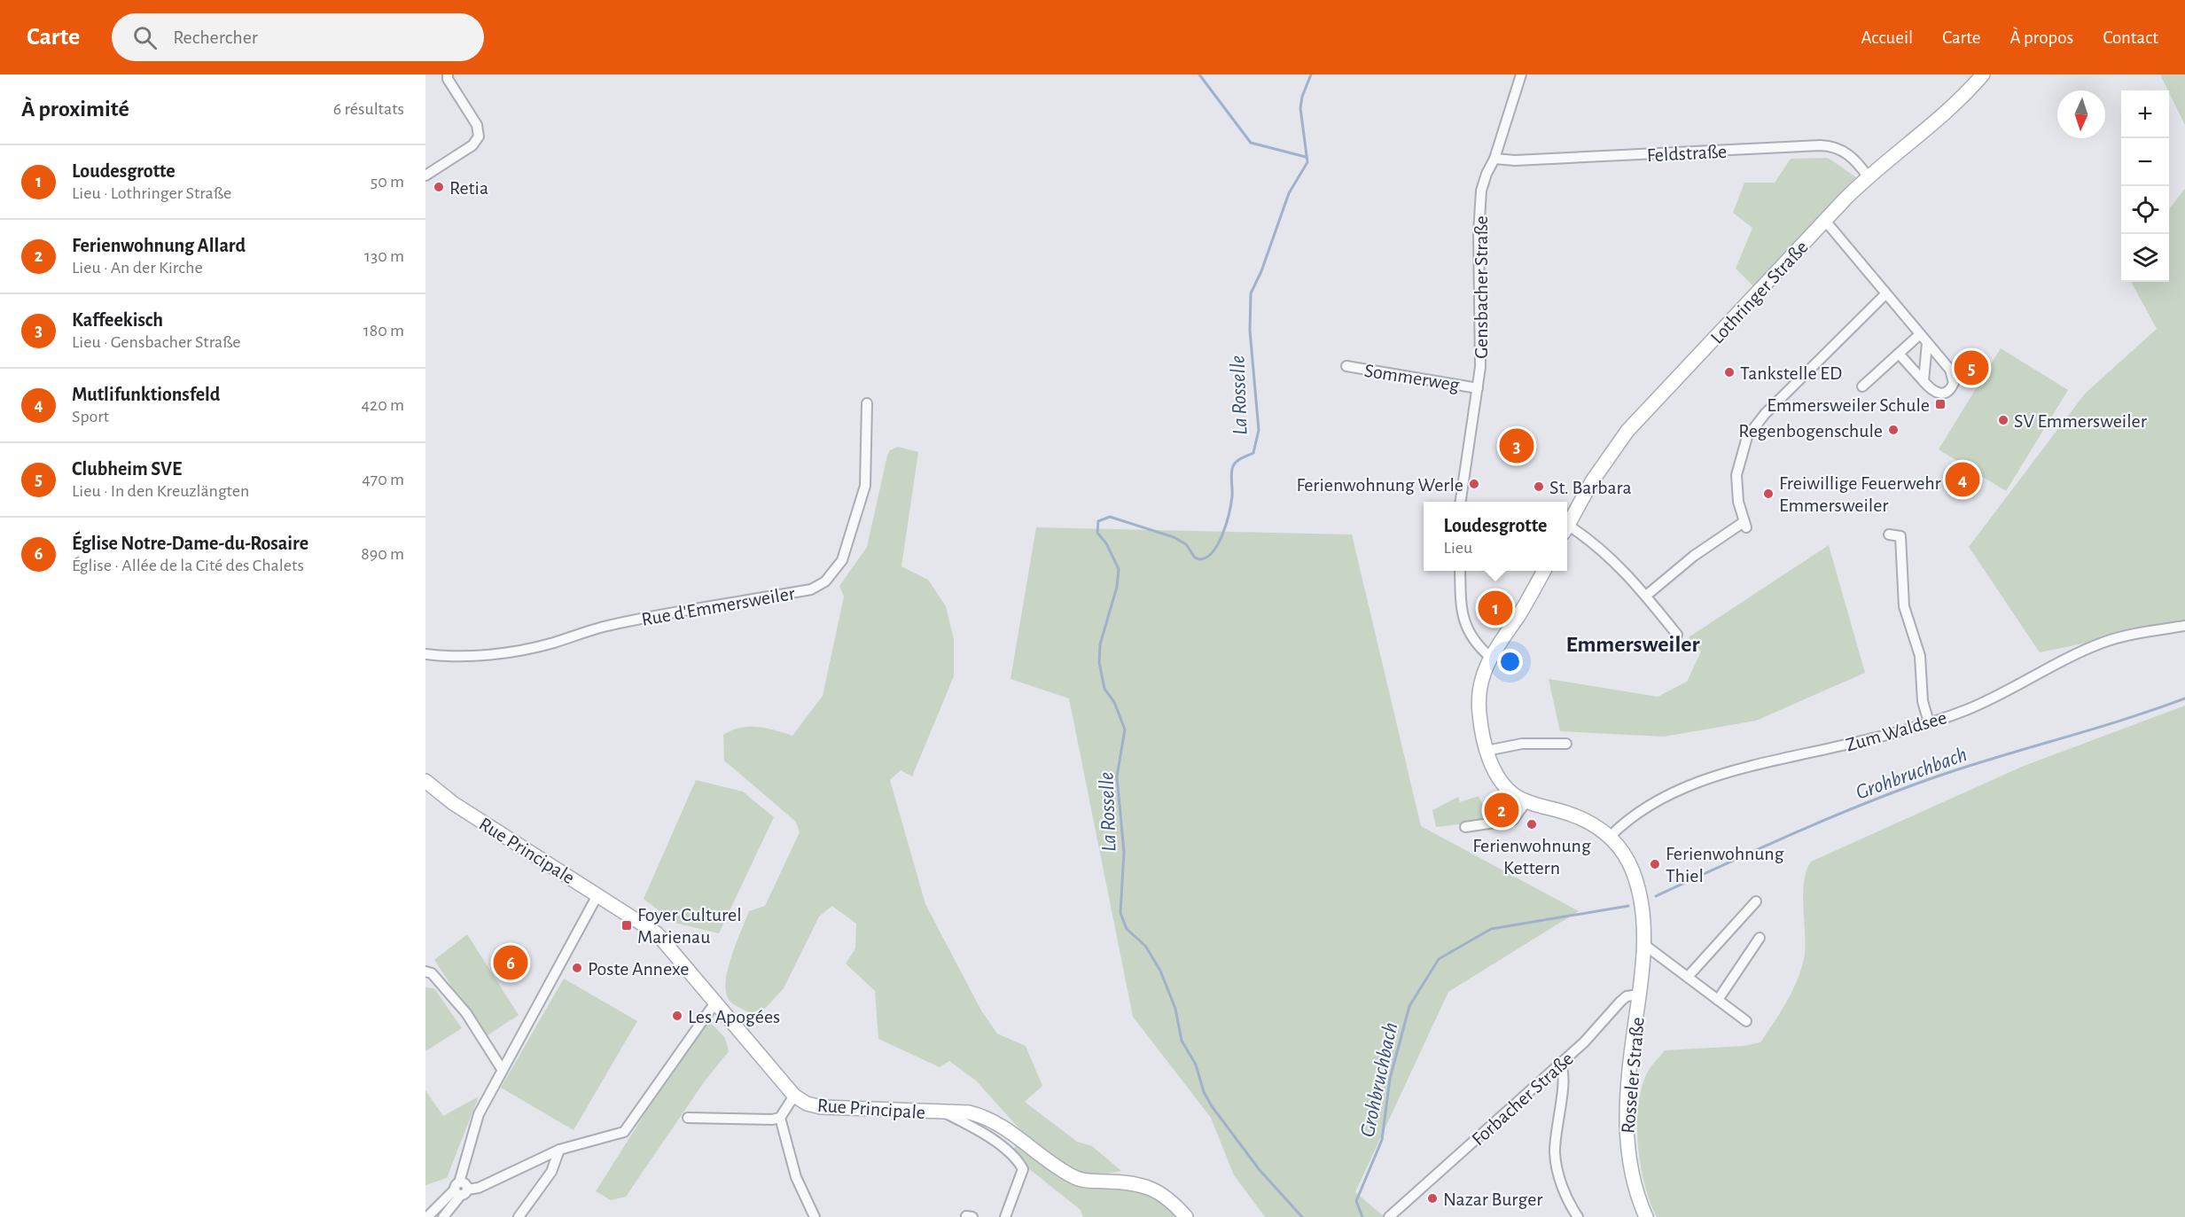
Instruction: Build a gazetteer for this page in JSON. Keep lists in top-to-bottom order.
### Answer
{
  "streets": {
    "main road": ["Lothringer Straße", "Rue Principale", "Rosseler Straße"],
    "street": [
      "Feldstraße",
      "Gensbacher Straße",
      "Sommerweg",
      "Rue d'Emmersweiler",
      "Zum Waldsee",
      "Forbacher Straße"
    ]
  },
  "crossings": [
    ["Feldstraße", "Gensbacher Straße"],
    ["Feldstraße", "Lothringer Straße"],
    ["Gensbacher Straße", "Sommerweg"],
    ["Rosseler Straße", "Forbacher Straße"]
  ],
  "districts": ["Emmersweiler"],
  "water": ["La Rosselle", "Grohbruchbach"],
  "places": {
    "other": [
      "Retia",
      "Tankstelle ED",
      "SV Emmersweiler",
      "Regenbogenschule",
      "Ferienwohnung Werle",
      "St. Barbara",
      "Freiwillige Feuerwehr Emmersweiler",
      "Ferienwohnung Kettern",
      "Ferienwohnung Thiel",
      "Poste Annexe",
      "Les Apogées",
      "Nazar Burger"
    ],
    "transit": ["Emmersweiler Schule", "Foyer Culturel Marienau"]
  },
  "north": "bottom",
  "page": {
    "header": "Carte",
    "search": "Rechercher",
    "nav": [
      "Accueil",
      "Carte",
      "À propos",
      "Contact"
    ],
    "heading": ["À proximité", "6 résultats"],
    "map_buttons": ["+", "−"],
    "list": [
      {
        "mark": "1",
        "name": "Loudesgrotte",
        "note": "Lieu · Lothringer Straße",
        "value": "50 m"
      },
      {
        "mark": "2",
        "name": "Ferienwohnung Allard",
        "note": "Lieu · An der Kirche",
        "value": "130 m"
      },
      {
        "mark": "3",
        "name": "Kaffeekisch",
        "note": "Lieu · Gensbacher Straße",
        "value": "180 m"
      },
      {
        "mark": "4",
        "name": "Mutlifunktionsfeld",
        "note": "Sport",
        "value": "420 m"
      },
      {
        "mark": "5",
        "name": "Clubheim SVE",
        "note": "Lieu · In den Kreuzlängten",
        "value": "470 m"
      },
      {
        "mark": "6",
        "name": "Église Notre-Dame-du-Rosaire",
        "note": "Église · Allée de la Cité des Chalets",
        "value": "890 m"
      }
    ],
    "pins": [
      "5",
      "3",
      "4",
      "1",
      "2",
      "6"
    ],
    "popup": ["Loudesgrotte", "Lieu"]
  }
}
